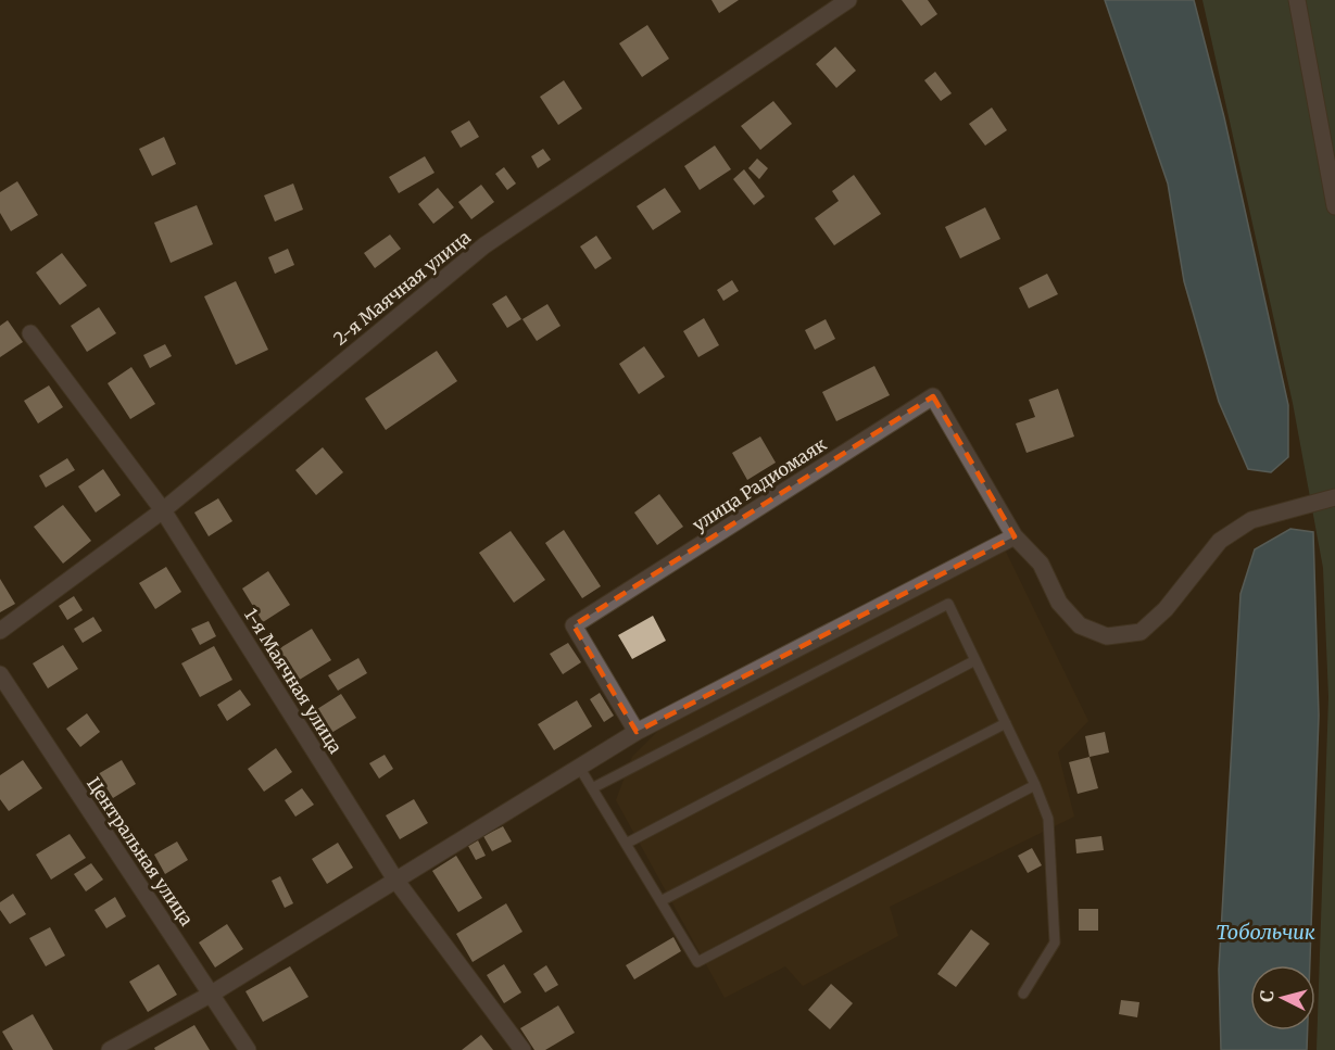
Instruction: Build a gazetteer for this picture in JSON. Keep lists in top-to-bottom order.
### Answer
{
  "streets": {
    "street": [
      "2-я Маячная улица",
      "улица Радиомаяк",
      "1-я Маячная улица",
      "Центральная улица"
    ]
  },
  "crossings": [
    ["2-я Маячная улица", "1-я Маячная улица"]
  ],
  "water": ["Тобольчик"],
  "north": "left"
}
